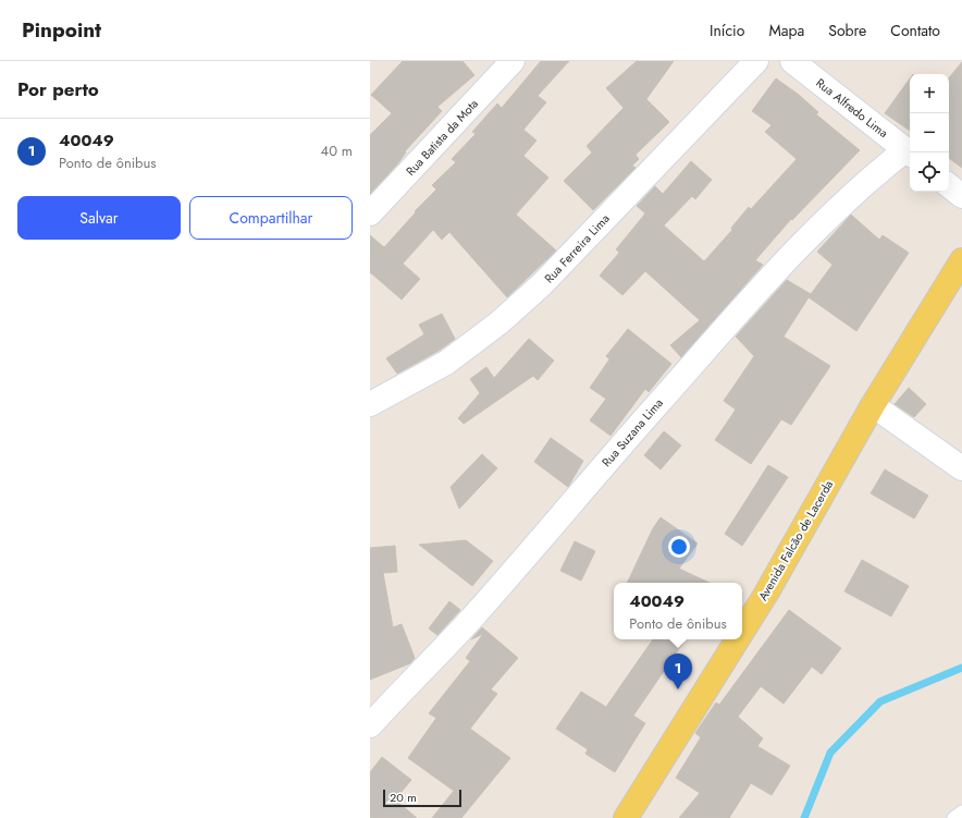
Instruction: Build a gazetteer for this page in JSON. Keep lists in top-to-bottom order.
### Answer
{
  "streets": {
    "main road": ["Avenida Falcão de Lacerda"],
    "street": [
      "Rua Alfredo Lima",
      "Rua Batista da Mota",
      "Rua Ferreira Lima",
      "Rua Suzana Lima"
    ]
  },
  "crossings": [
    ["Rua Alfredo Lima", "Rua Suzana Lima"]
  ],
  "scale_bar": "20 m",
  "page": {
    "header": "Pinpoint",
    "nav": [
      "Início",
      "Mapa",
      "Sobre",
      "Contato"
    ],
    "heading": "Por perto",
    "map_buttons": ["+", "−"],
    "list": [
      {
        "mark": "1",
        "name": "40049",
        "note": "Ponto de ônibus",
        "value": "40 m"
      }
    ],
    "buttons": ["Salvar", "Compartilhar"],
    "popup": ["40049", "Ponto de ônibus"],
    "pins": "1",
    "scale": "20 m"
  }
}
